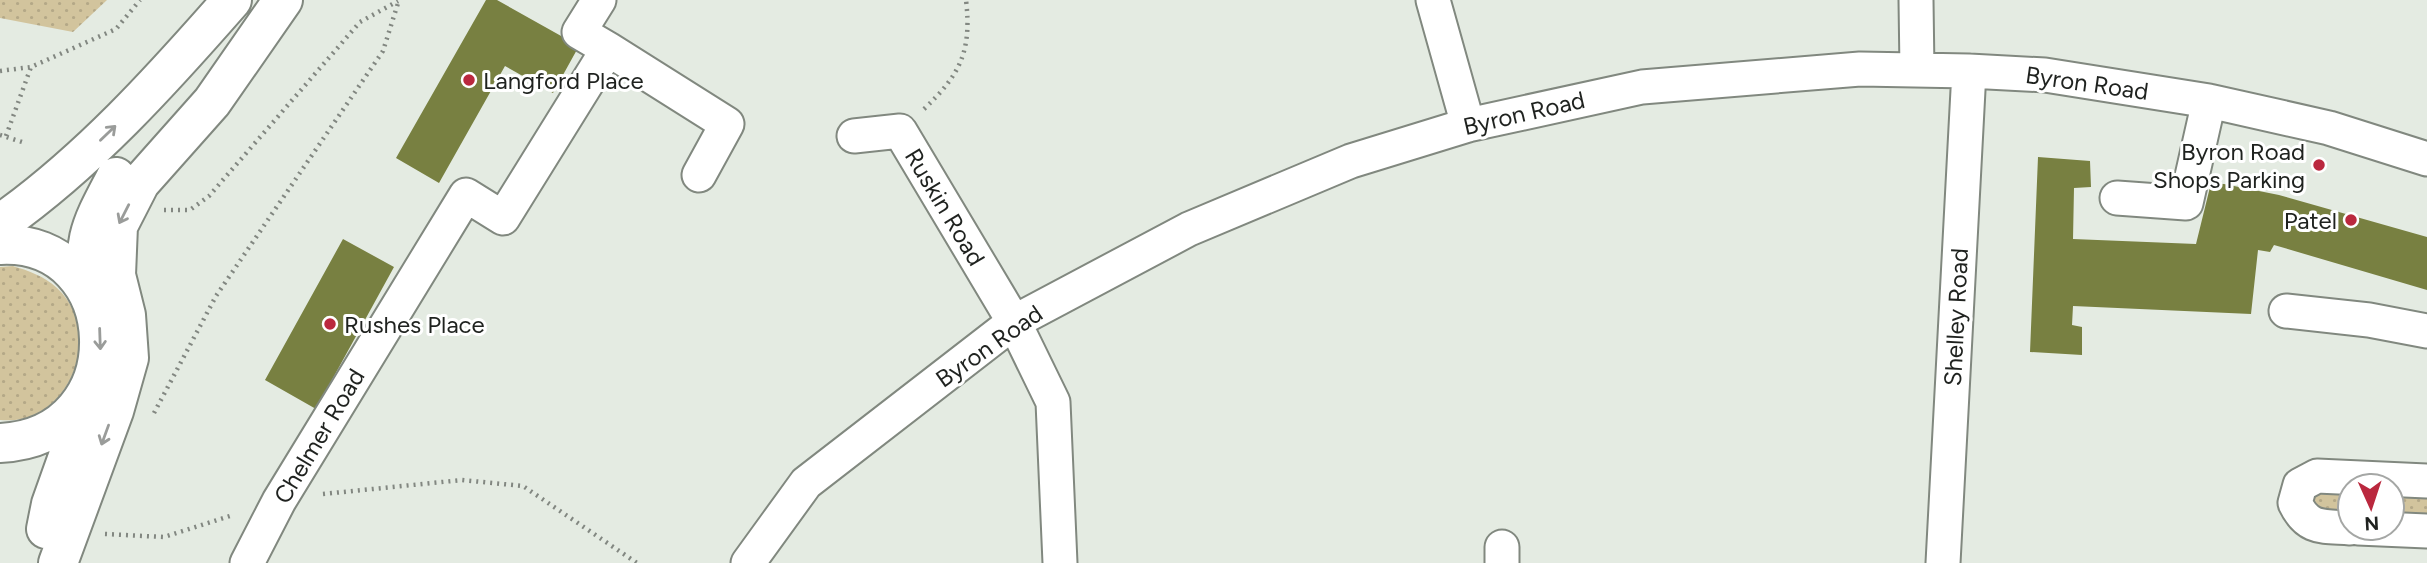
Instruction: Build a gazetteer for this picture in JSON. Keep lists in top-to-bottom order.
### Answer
{
  "streets": {
    "street": [
      "Byron Road",
      "Ruskin Road",
      "Shelley Road",
      "Chelmer Road"
    ]
  },
  "crossings": [
    ["Byron Road", "Ruskin Road"],
    ["Byron Road", "Shelley Road"]
  ],
  "places": [
    "Langford Place",
    "Byron Road Shops Parking",
    "Patel",
    "Rushes Place"
  ],
  "north": "bottom"
}
